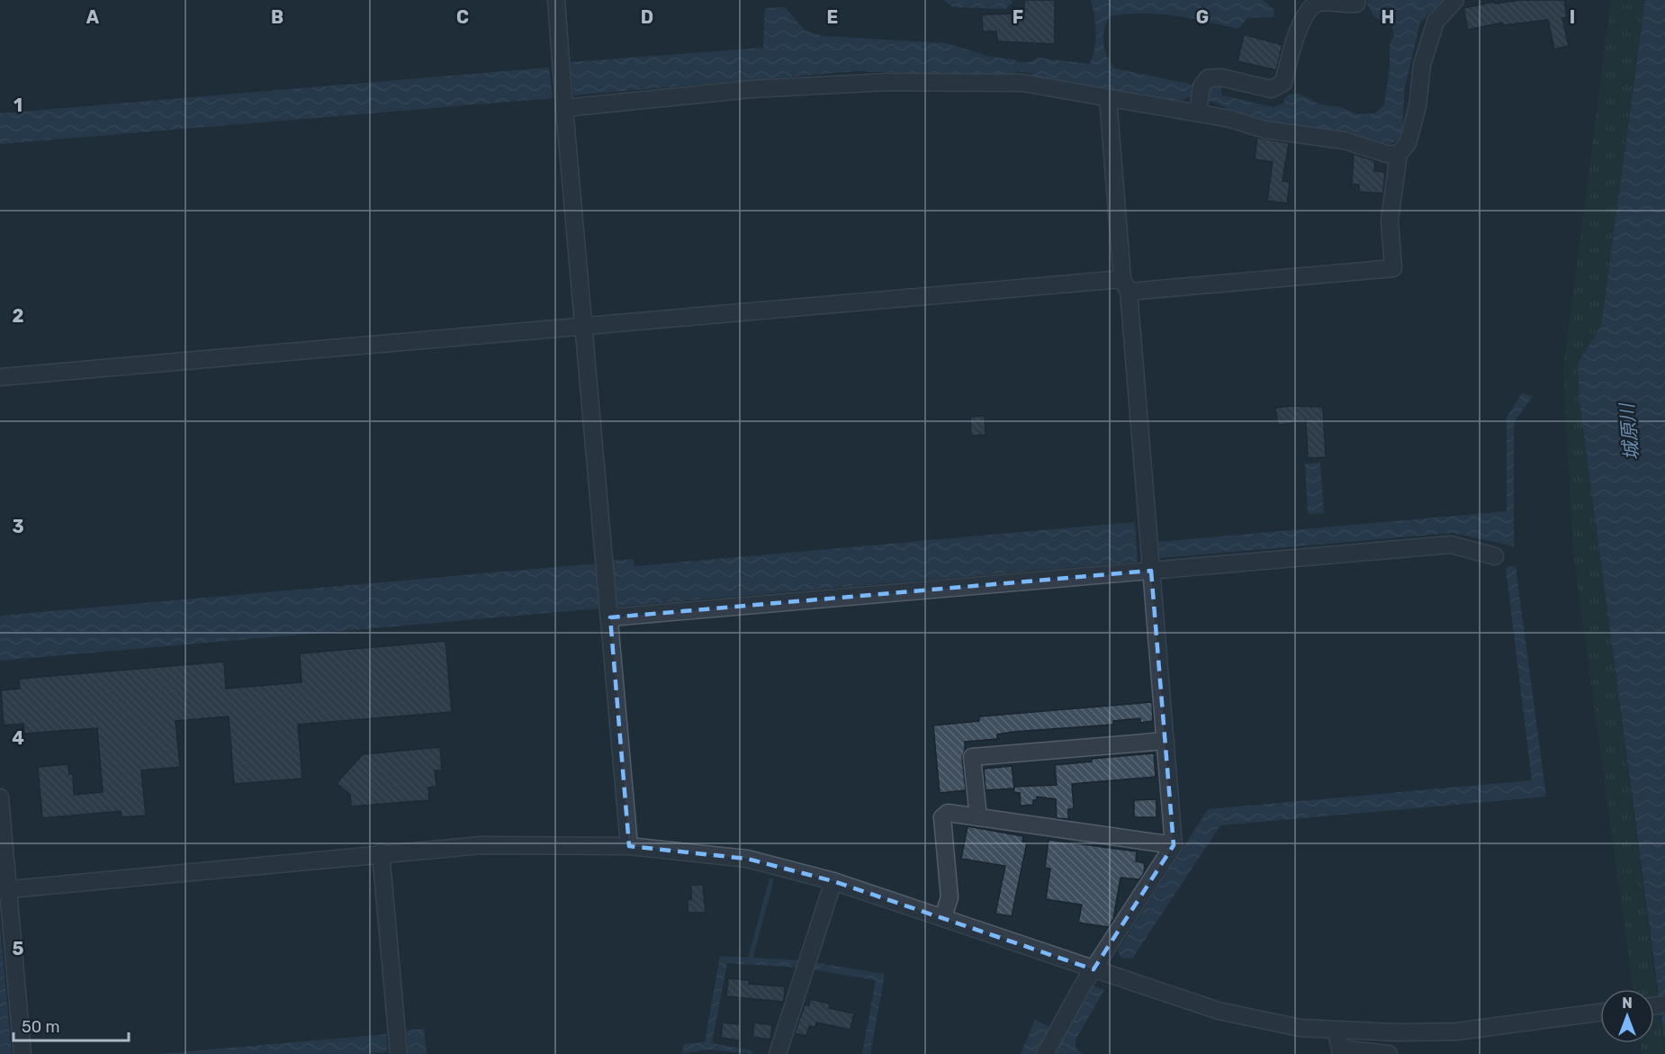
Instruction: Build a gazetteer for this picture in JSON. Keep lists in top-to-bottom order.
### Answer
{
  "water": ["城原川"],
  "scale_bar": "50 m",
  "north": "top",
  "grid": {
    "columns": [
      "A",
      "B",
      "C",
      "D",
      "E",
      "F",
      "G",
      "H",
      "I"
    ],
    "rows": [
      "1",
      "2",
      "3",
      "4",
      "5"
    ]
  }
}
